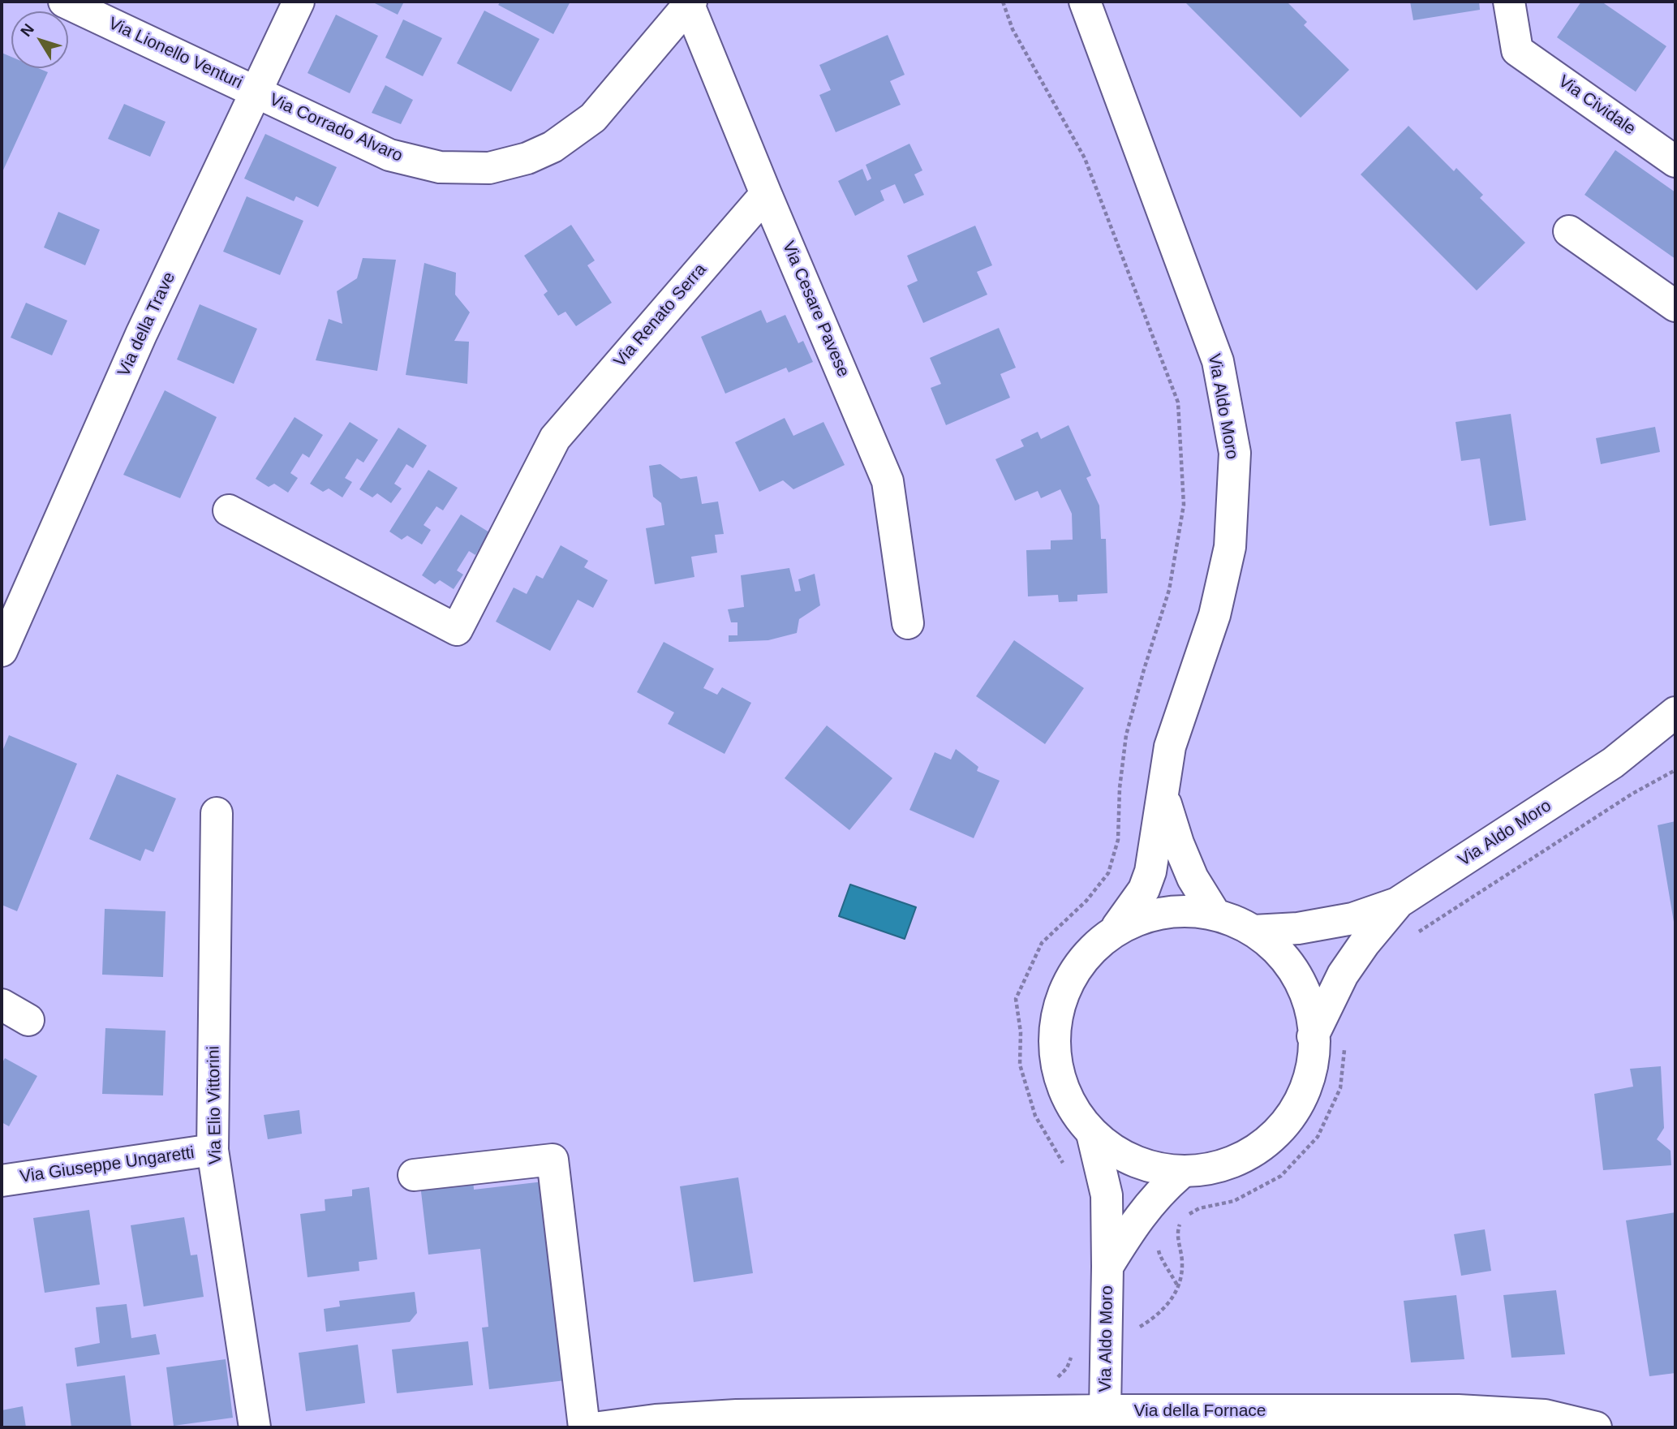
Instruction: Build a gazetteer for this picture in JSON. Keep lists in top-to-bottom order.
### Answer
{
  "streets": {
    "street": [
      "Via Lionello Venturi",
      "Via Cividale",
      "Via Corrado Alvaro",
      "Via Cesare Pavese",
      "Via Renato Serra",
      "Via della Trave",
      "Via Aldo Moro",
      "Via Elio Vittorini",
      "Via Giuseppe Ungaretti",
      "Via della Fornace"
    ]
  },
  "crossings": [
    ["Via Lionello Venturi", "Via Corrado Alvaro"],
    ["Via Lionello Venturi", "Via della Trave"],
    ["Via Corrado Alvaro", "Via Cesare Pavese"],
    ["Via Corrado Alvaro", "Via della Trave"],
    ["Via Cesare Pavese", "Via Renato Serra"],
    ["Via Aldo Moro", "Via della Fornace"],
    ["Via Elio Vittorini", "Via Giuseppe Ungaretti"]
  ],
  "north": "top left"
}
